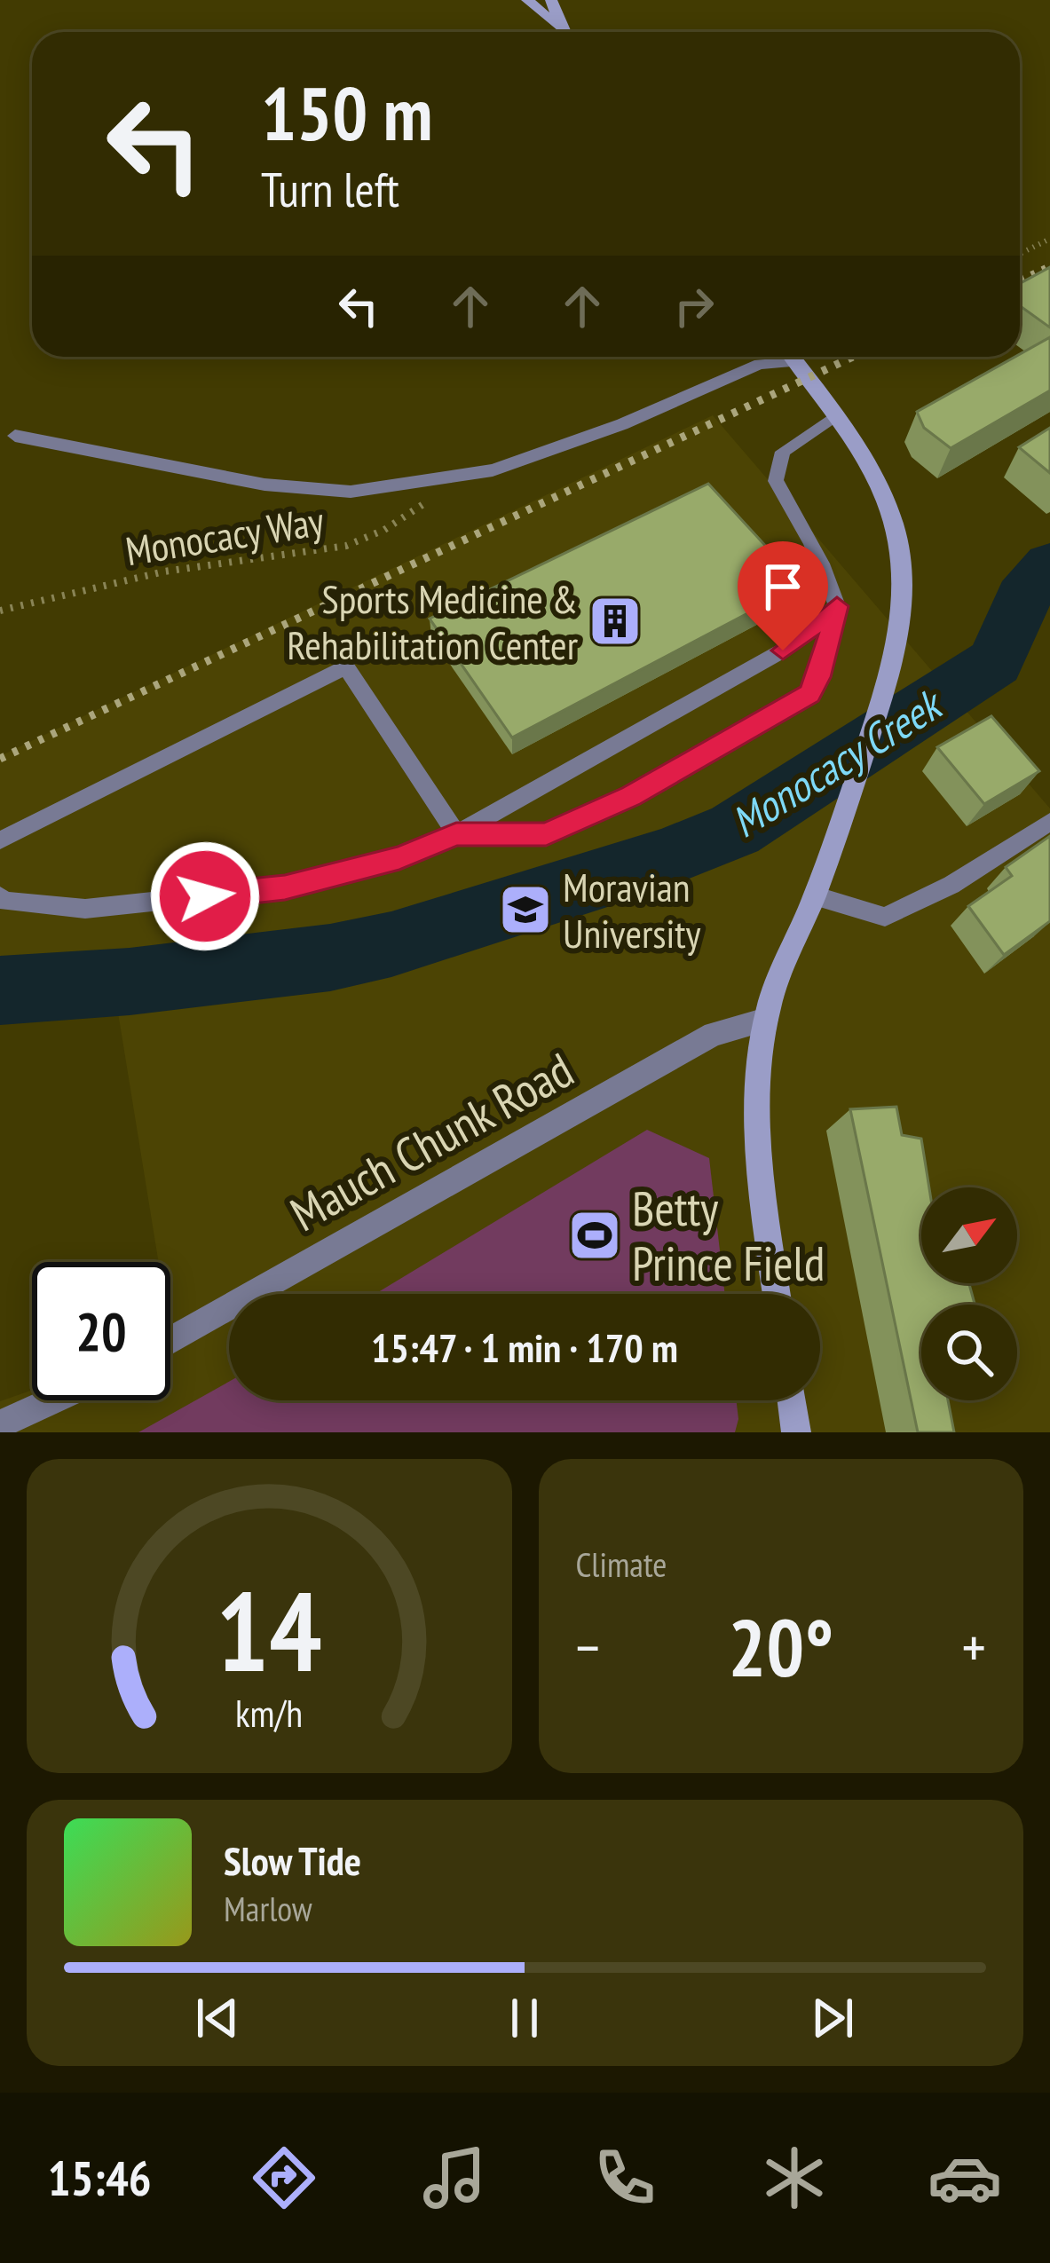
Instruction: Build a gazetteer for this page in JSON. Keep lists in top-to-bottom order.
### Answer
{
  "streets": {
    "street": ["Mauch Chunk Road"],
    "path": ["Monocacy Way"]
  },
  "water": ["Monocacy Creek"],
  "places": {
    "building": ["Sports Medicine & Rehabilitation Center"],
    "school or university": ["Moravian University"],
    "sports": ["Betty Prince Field"]
  },
  "north": "top right",
  "page": {
    "turn": ["150 m", "Turn left"],
    "limit": "20",
    "trip": "15:47 · 1 min · 170 m",
    "tile": "Climate",
    "heat": ["−", "20°", "+"],
    "song": ["Slow Tide", "Marlow"],
    "tabs": "15:46",
    "gauge": ["14", "km/h"]
  }
}
